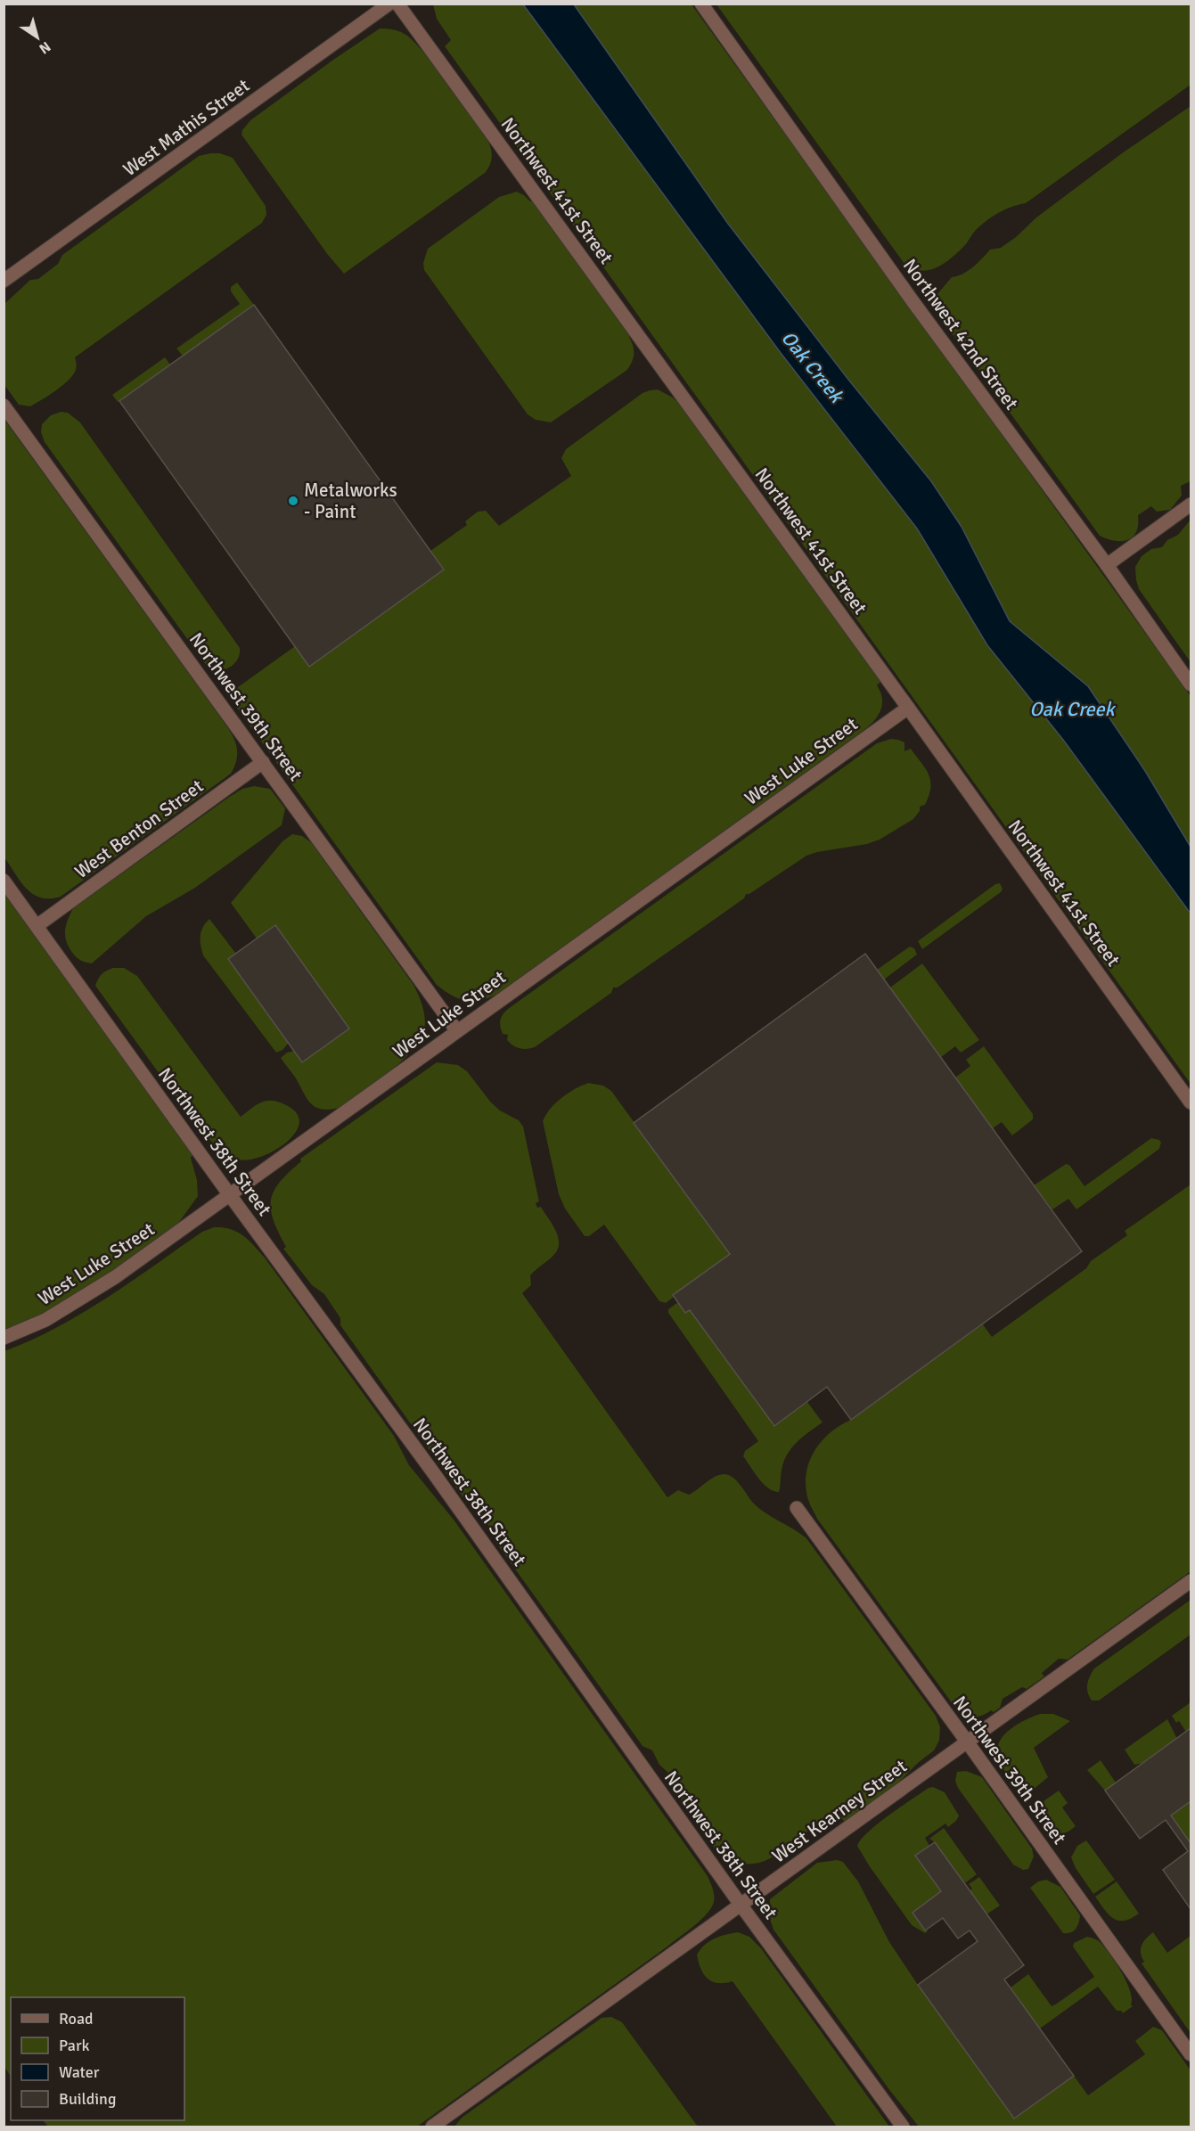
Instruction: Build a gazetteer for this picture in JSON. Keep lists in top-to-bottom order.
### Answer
{
  "streets": {
    "street": [
      "West Mathis Street",
      "Northwest 41st Street",
      "Northwest 42nd Street",
      "Northwest 39th Street",
      "West Luke Street",
      "West Benton Street",
      "Northwest 38th Street",
      "West Kearney Street"
    ]
  },
  "crossings": [
    ["Northwest 41st Street", "West Luke Street"],
    ["Northwest 39th Street", "West Luke Street"],
    ["Northwest 39th Street", "West Benton Street"],
    ["Northwest 39th Street", "West Kearney Street"],
    ["West Luke Street", "Northwest 38th Street"],
    ["West Benton Street", "Northwest 38th Street"],
    ["Northwest 38th Street", "West Kearney Street"]
  ],
  "water": ["Oak Creek"],
  "places": ["Metalworks - Paint"],
  "legend": [
    "Road",
    "Park",
    "Water",
    "Building"
  ],
  "north": "bottom right"
}
